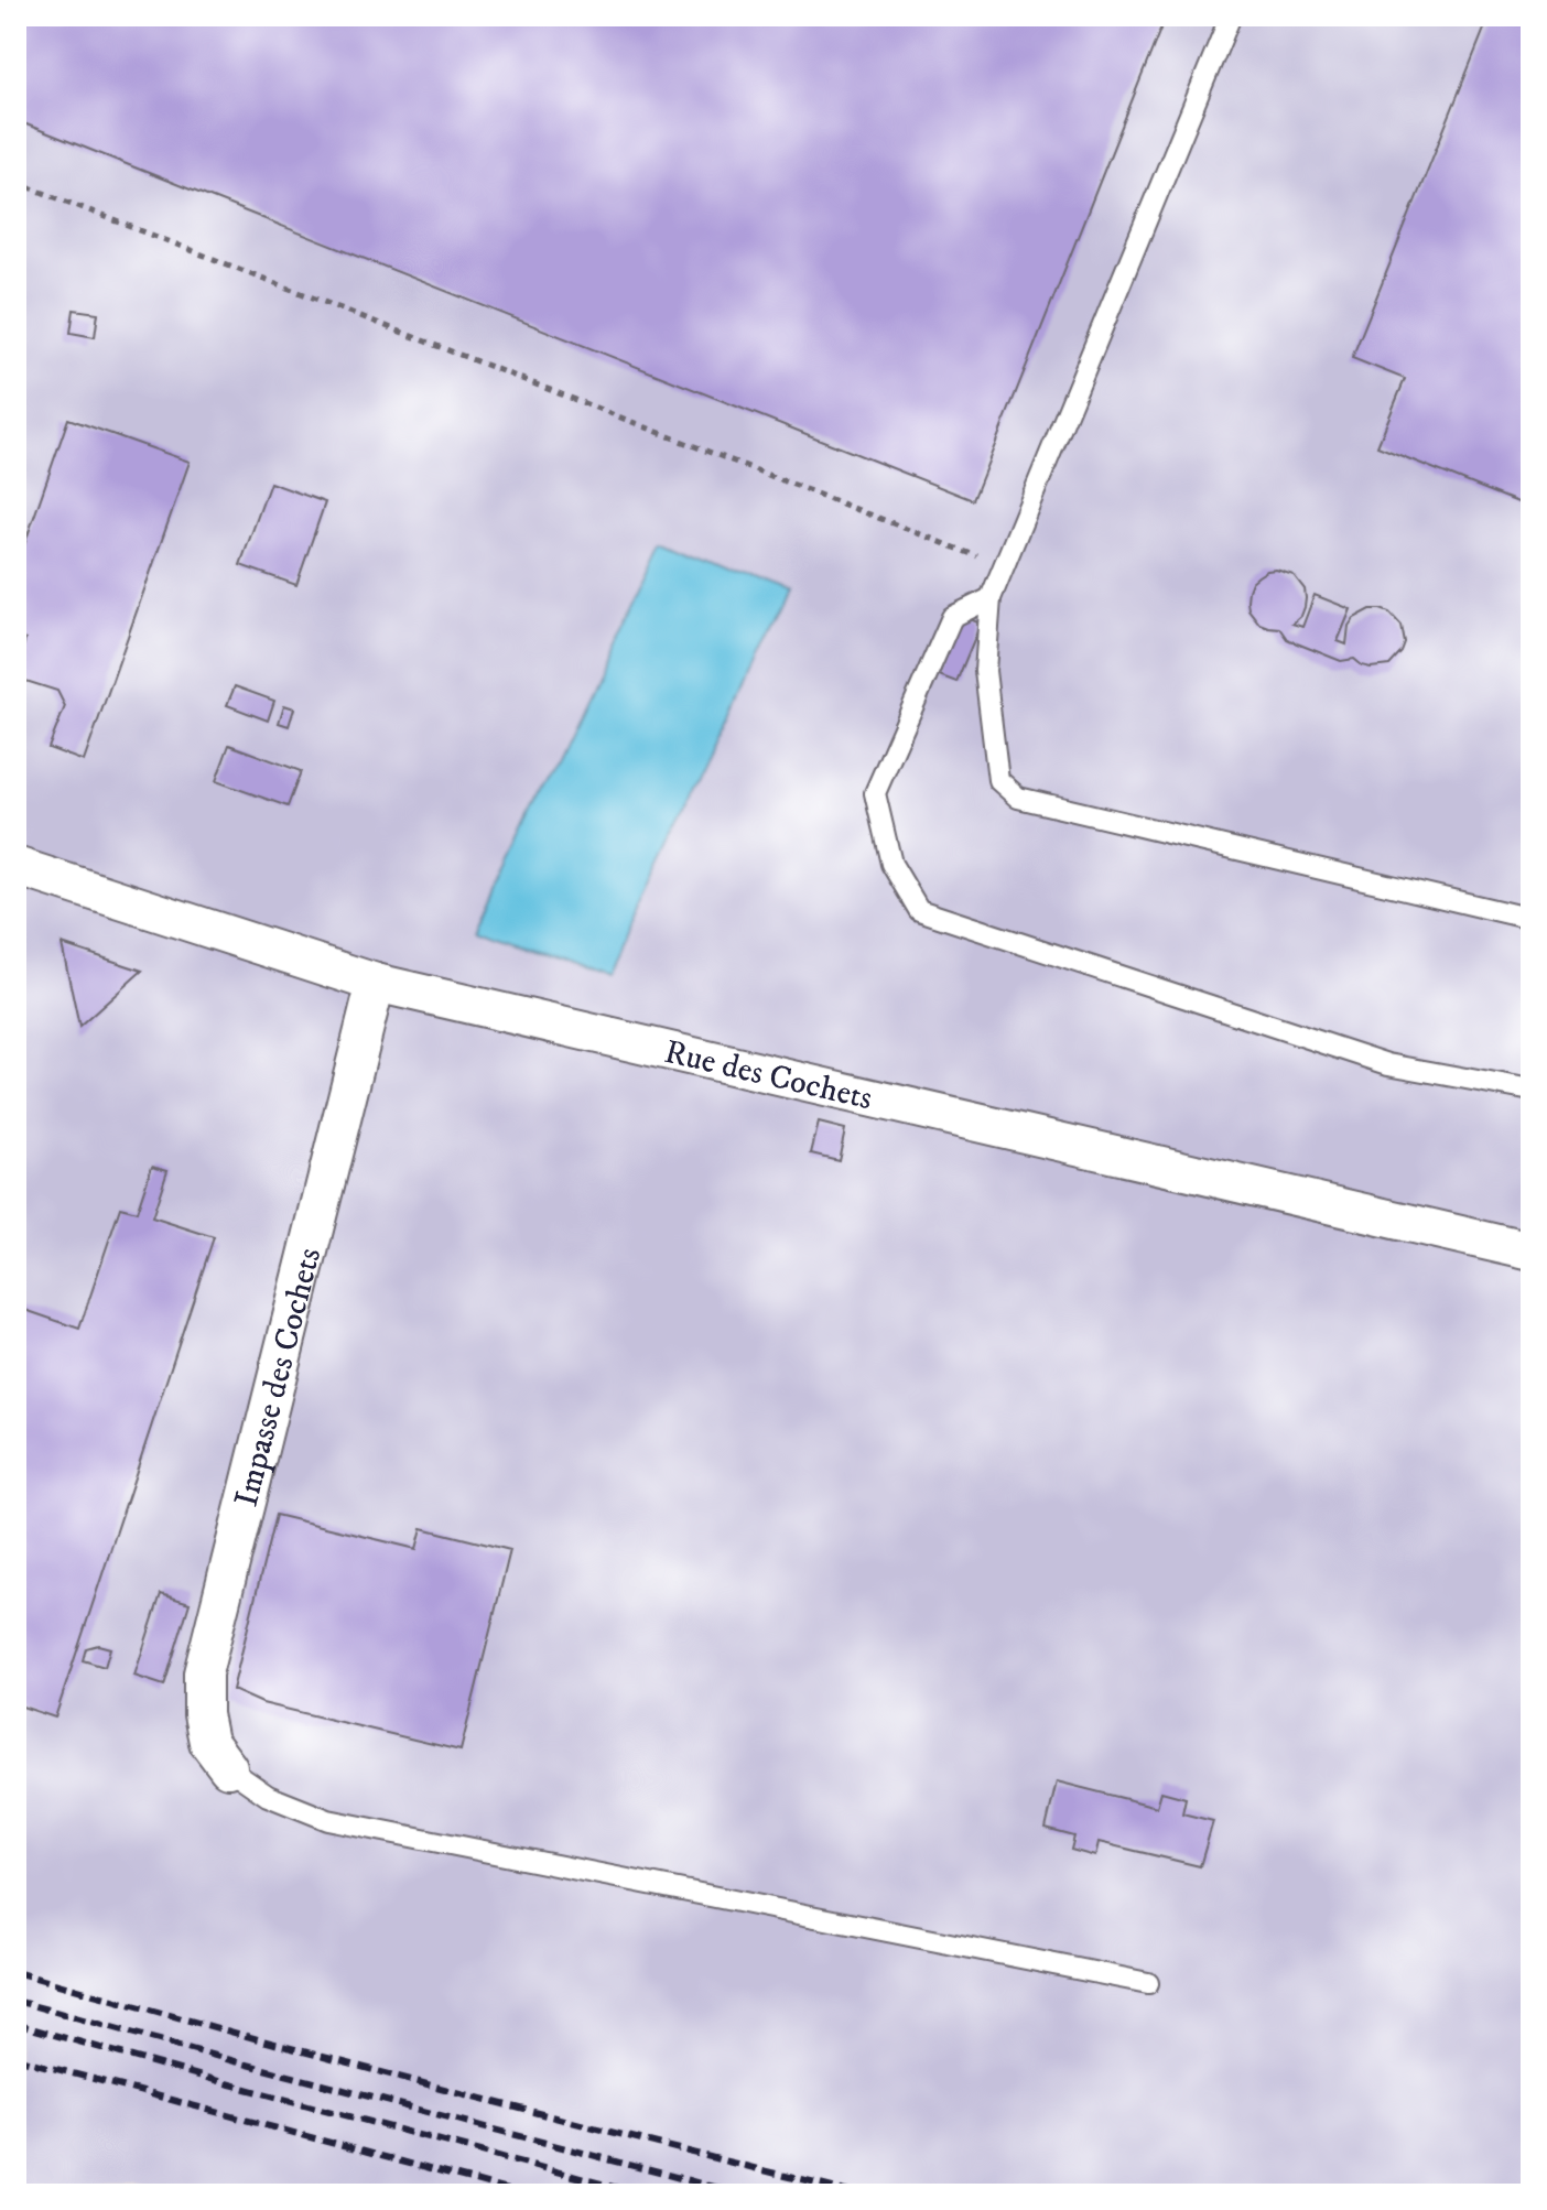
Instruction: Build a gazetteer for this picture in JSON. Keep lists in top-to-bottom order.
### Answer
{
  "streets": {
    "street": ["Rue des Cochets", "Impasse des Cochets"]
  },
  "crossings": [
    ["Rue des Cochets", "Impasse des Cochets"]
  ]
}
